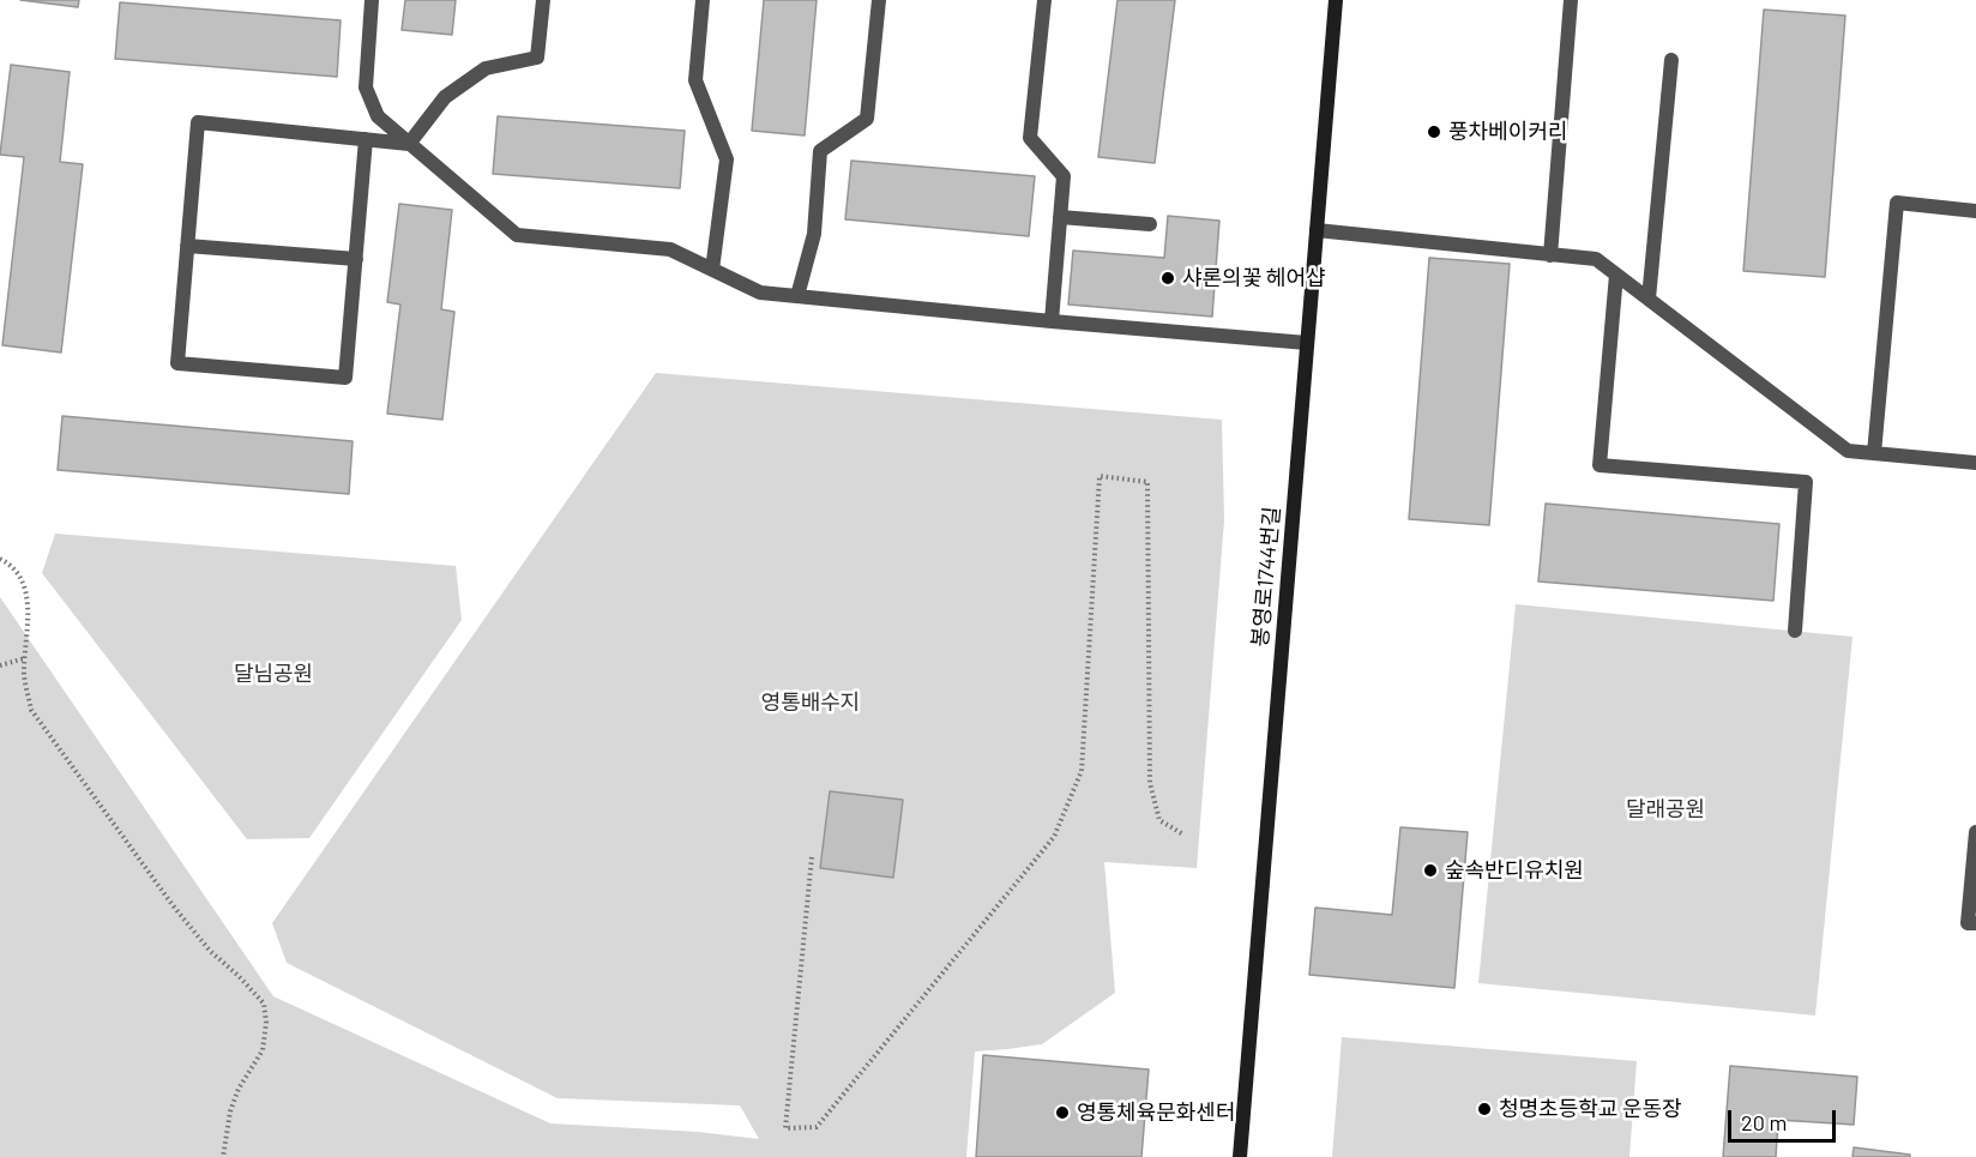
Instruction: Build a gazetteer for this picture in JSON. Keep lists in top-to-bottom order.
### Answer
{
  "streets": {
    "street": ["봉영로1744번길"]
  },
  "parks": ["달님공원", "영통배수지", "달래공원"],
  "places": [
    "풍차베이커리",
    "샤론의꽃 헤어샵",
    "숲속반디유치원",
    "청명초등학교 운동장",
    "영통체육문화센터"
  ],
  "scale_bar": "20 m"
}
